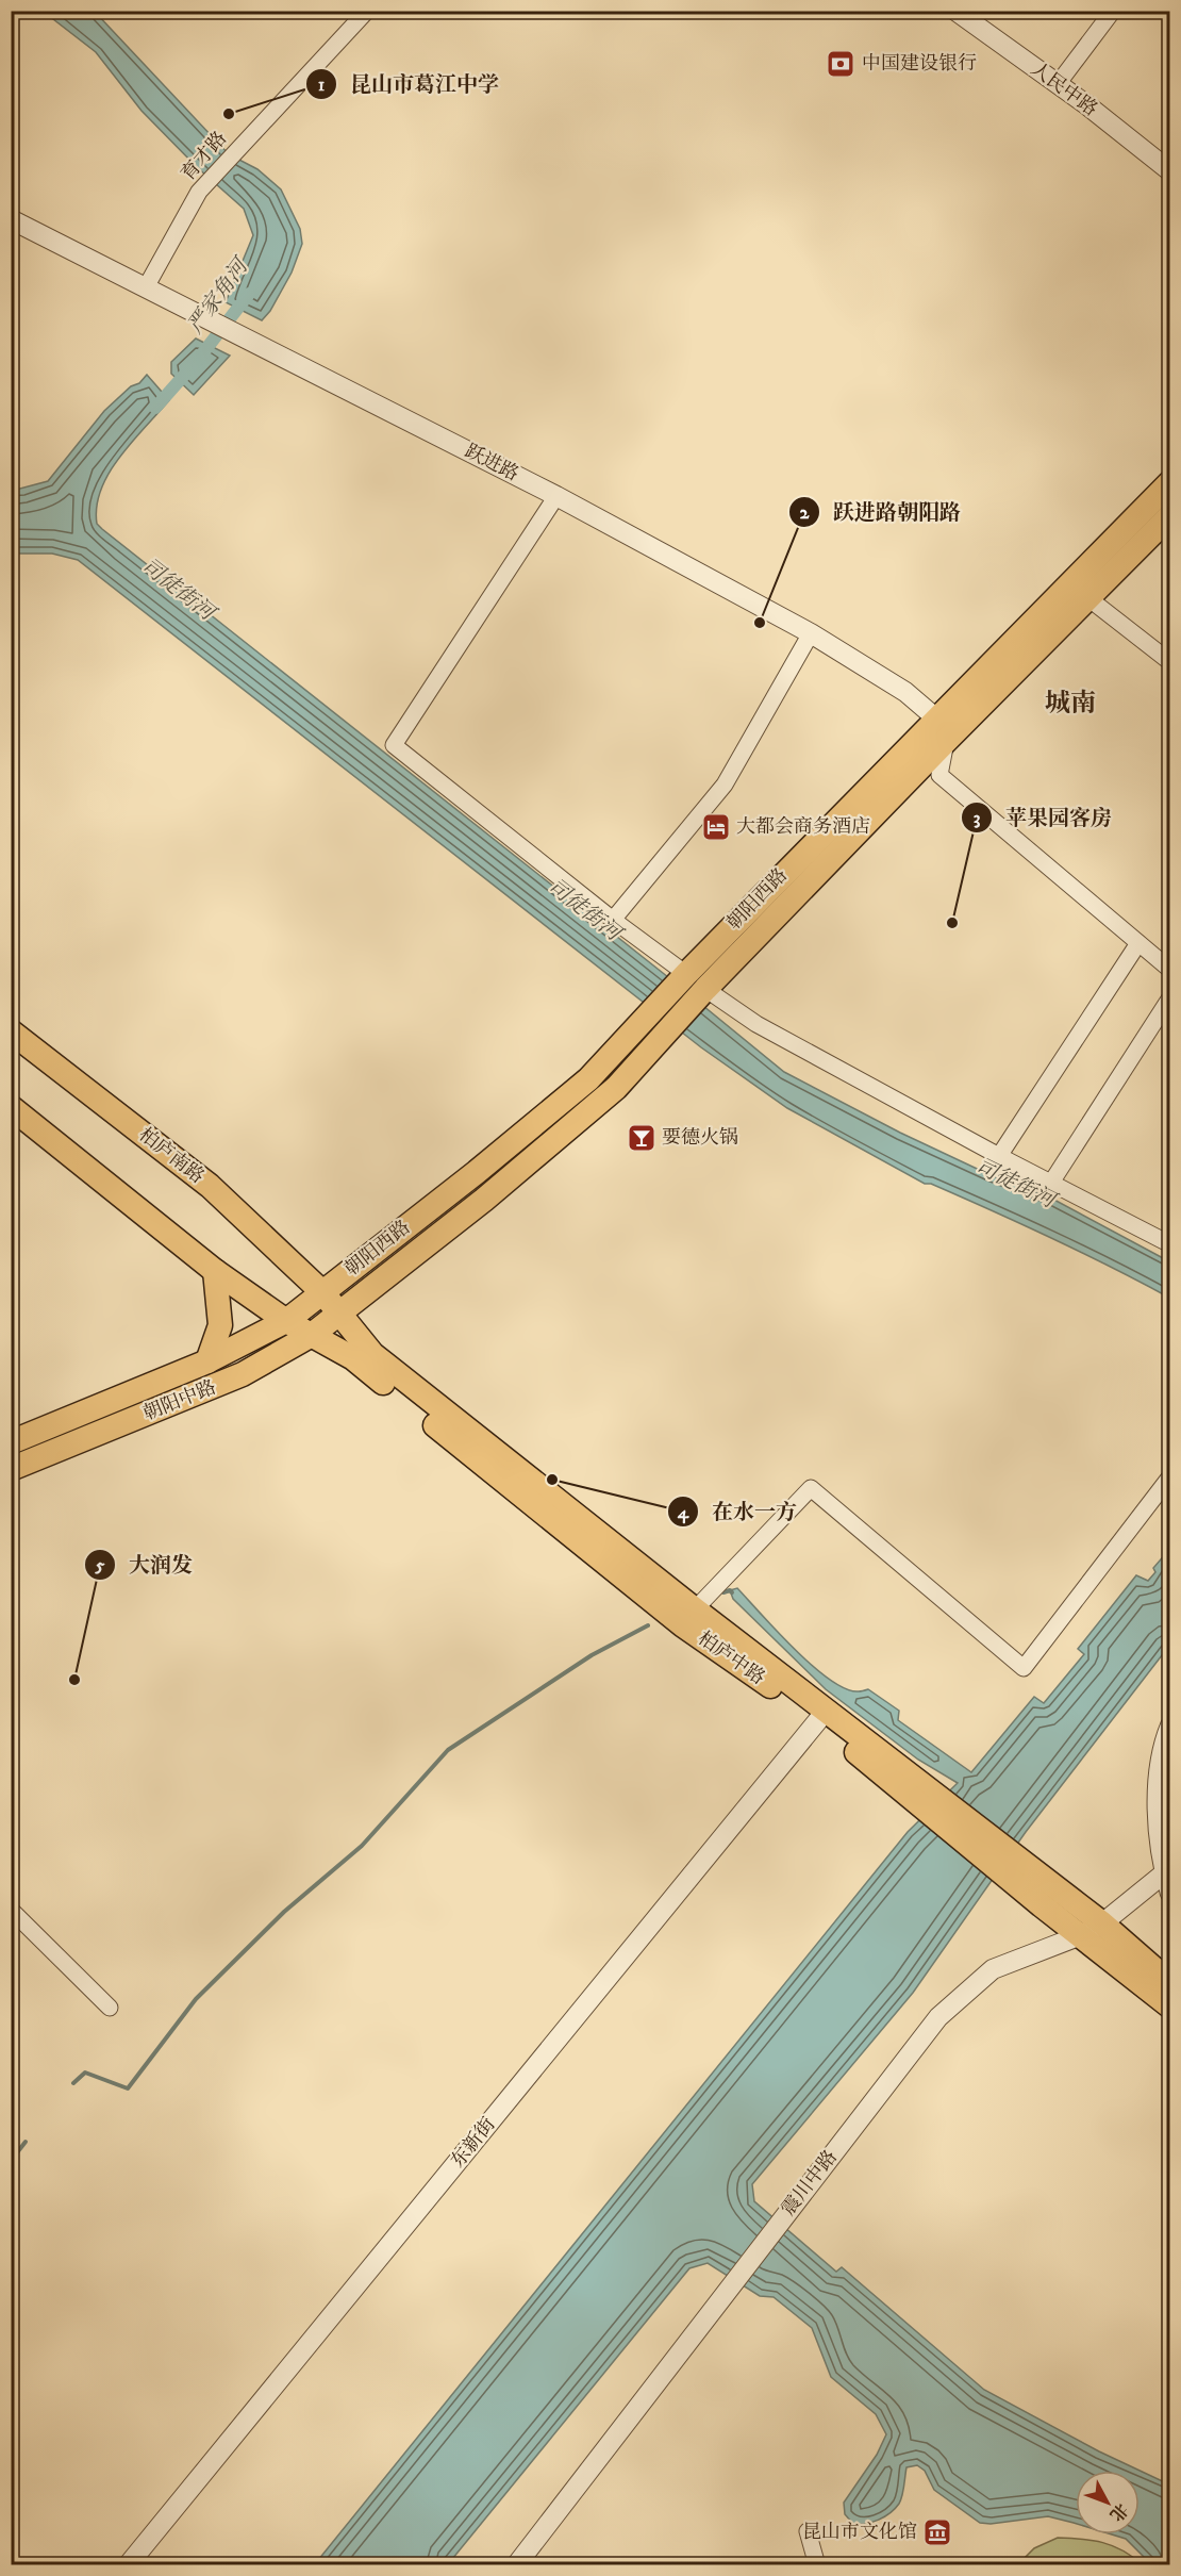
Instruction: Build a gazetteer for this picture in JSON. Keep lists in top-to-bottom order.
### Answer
{
  "streets": {
    "main road": [
      "朝阳西路",
      "柏庐南路",
      "朝阳中路",
      "柏庐中路"
    ],
    "street": [
      "人民中路",
      "育才路",
      "跃进路",
      "东新街",
      "震川中路"
    ]
  },
  "crossings": [
    ["育才路", "跃进路"],
    ["跃进路", "朝阳西路"],
    ["朝阳西路", "柏庐南路"],
    ["朝阳西路", "朝阳中路"],
    ["朝阳西路", "柏庐中路"],
    ["柏庐南路", "朝阳中路"],
    ["柏庐南路", "柏庐中路"],
    ["朝阳中路", "柏庐中路"],
    ["柏庐中路", "东新街"],
    ["柏庐中路", "震川中路"]
  ],
  "districts": ["城南"],
  "water": ["严家角河", "司徒街河"],
  "places": {
    "bank": ["中国建设银行"],
    "other": [
      "昆山市葛江中学",
      "跃进路朝阳路",
      "苹果园客房",
      "在水一方",
      "大润发"
    ],
    "hotel": ["大都会商务酒店"],
    "bar": ["要德火锅"],
    "museum": ["昆山市文化馆"]
  },
  "north": "bottom right"
}
